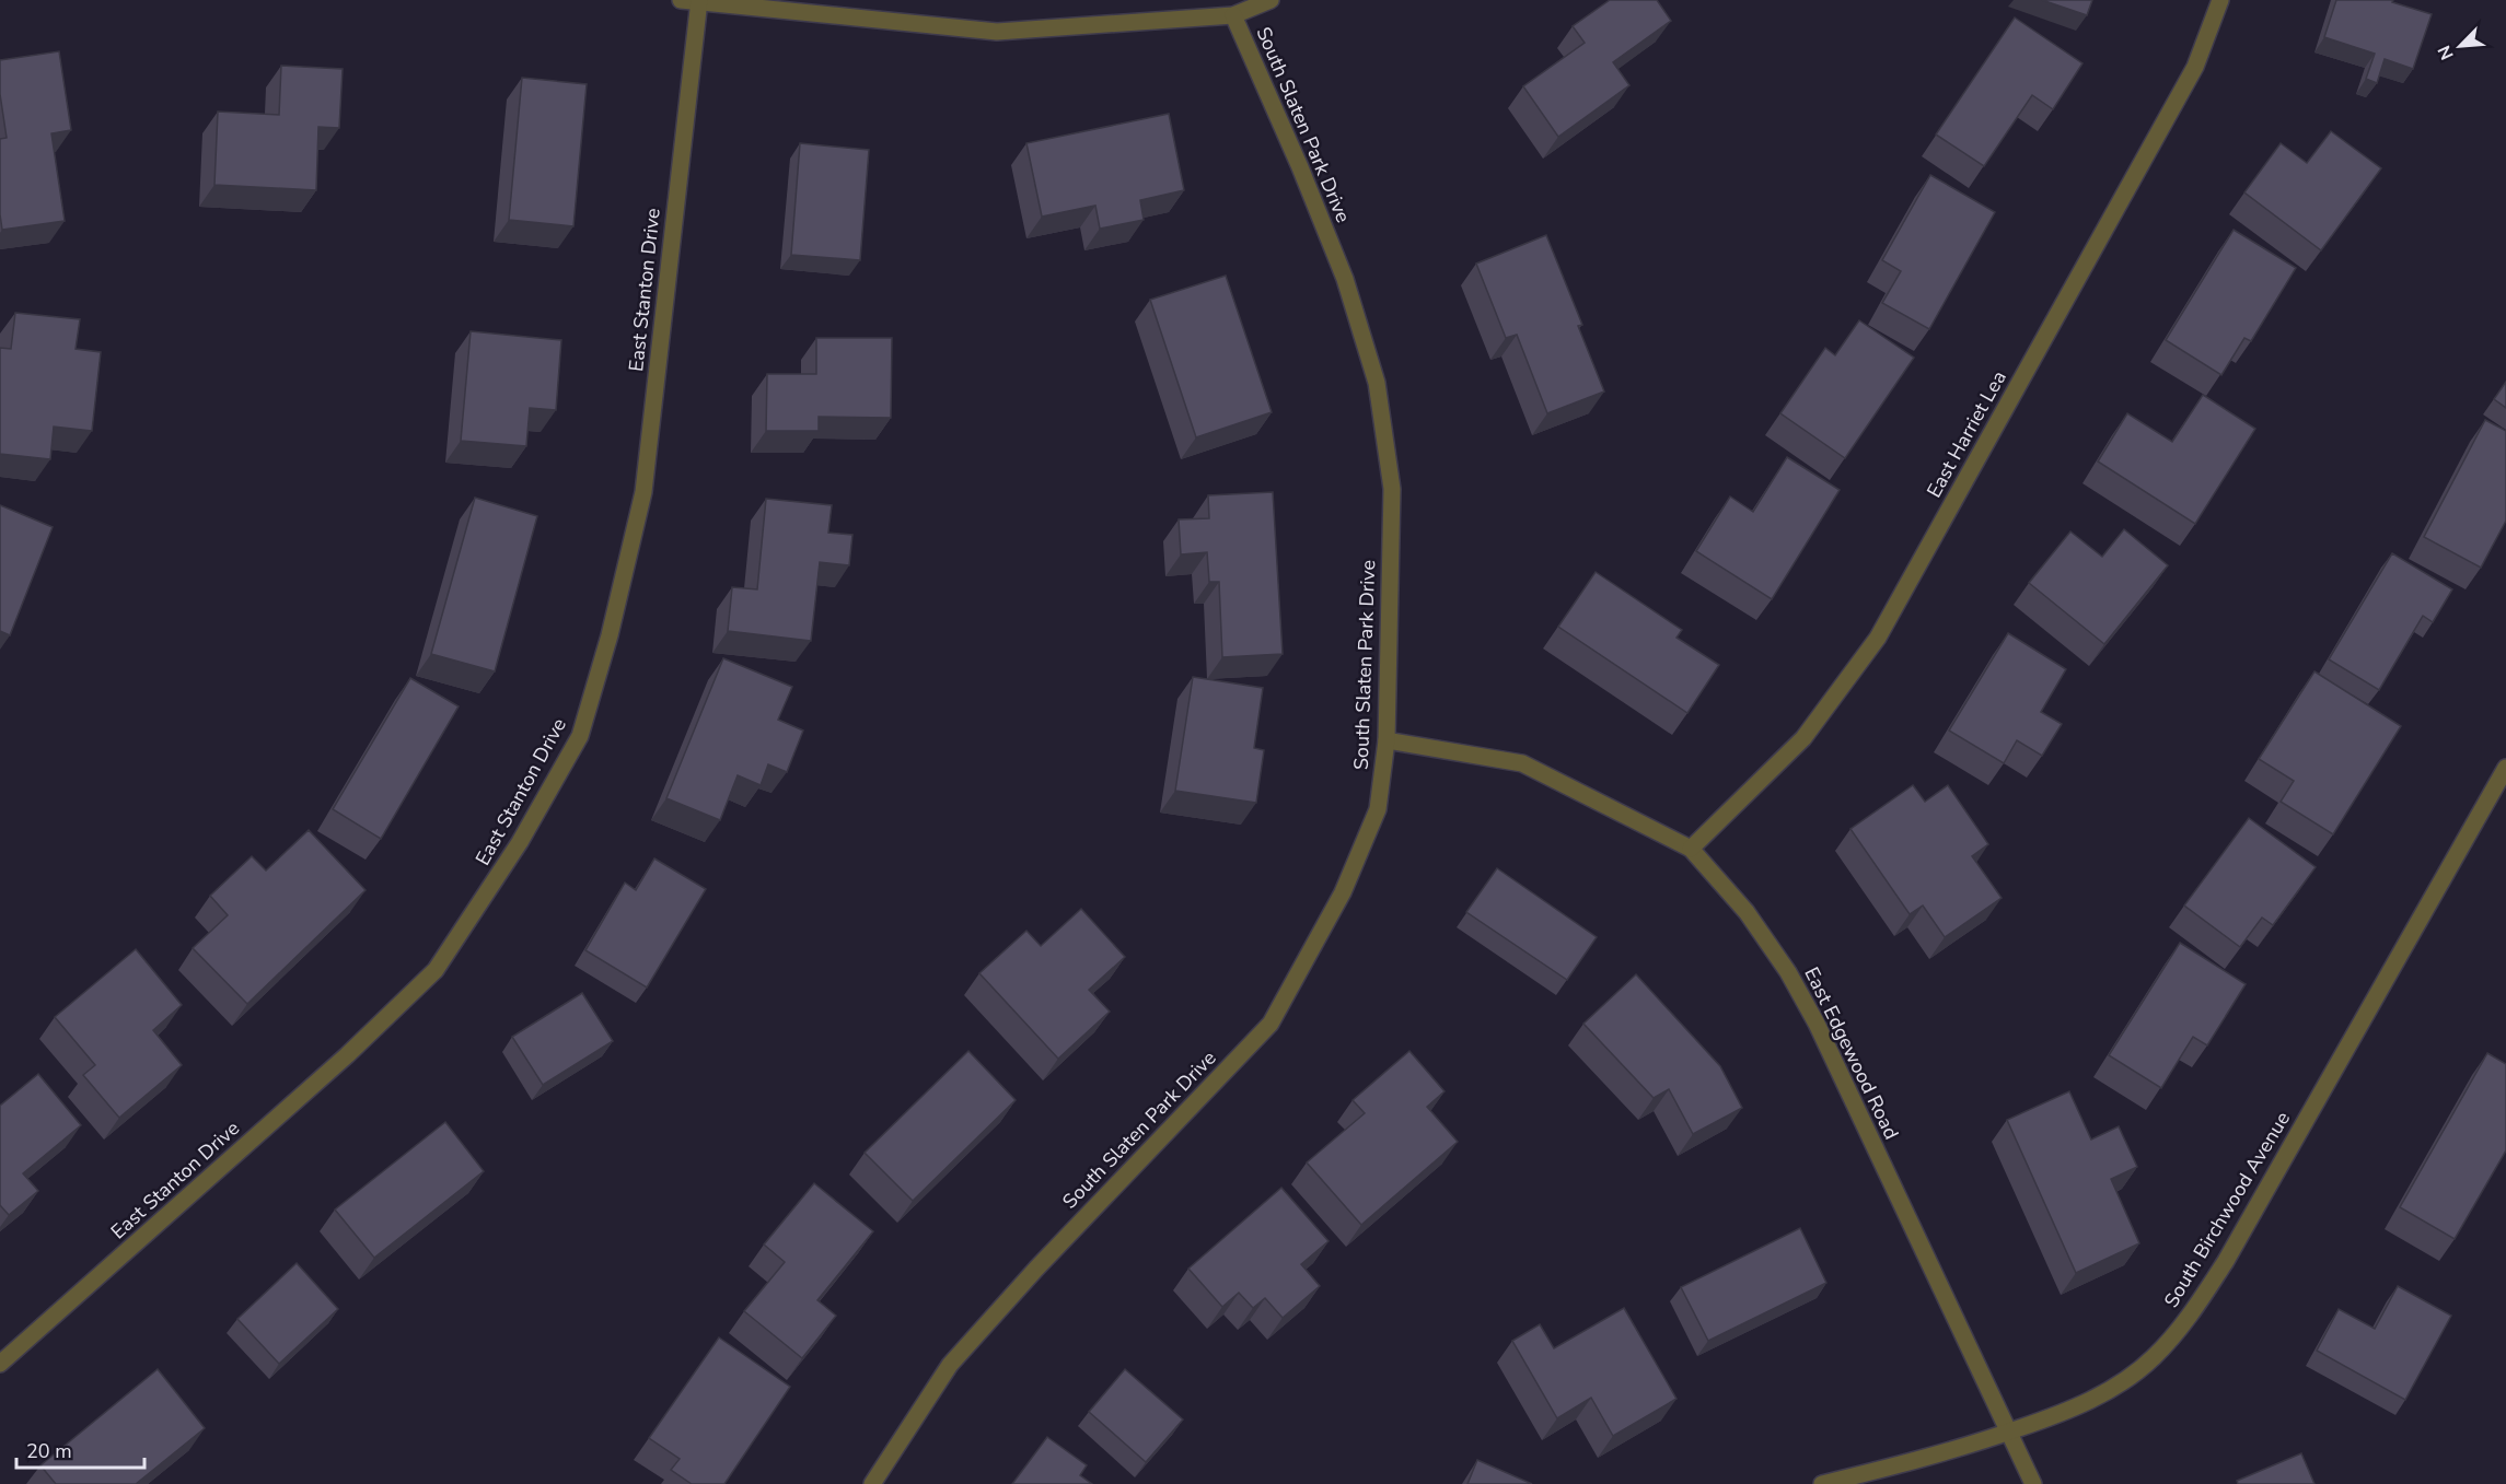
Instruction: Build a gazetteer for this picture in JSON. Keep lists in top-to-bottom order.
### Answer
{
  "streets": {
    "street": [
      "South Slaten Park Drive",
      "East Stanton Drive",
      "East Harriet Lea",
      "East Edgewood Road",
      "South Birchwood Avenue"
    ]
  },
  "crossings": [
    ["South Slaten Park Drive", "East Edgewood Road"],
    ["East Harriet Lea", "East Edgewood Road"],
    ["East Edgewood Road", "South Birchwood Avenue"]
  ],
  "scale_bar": "20 m",
  "north": "bottom left"
}
